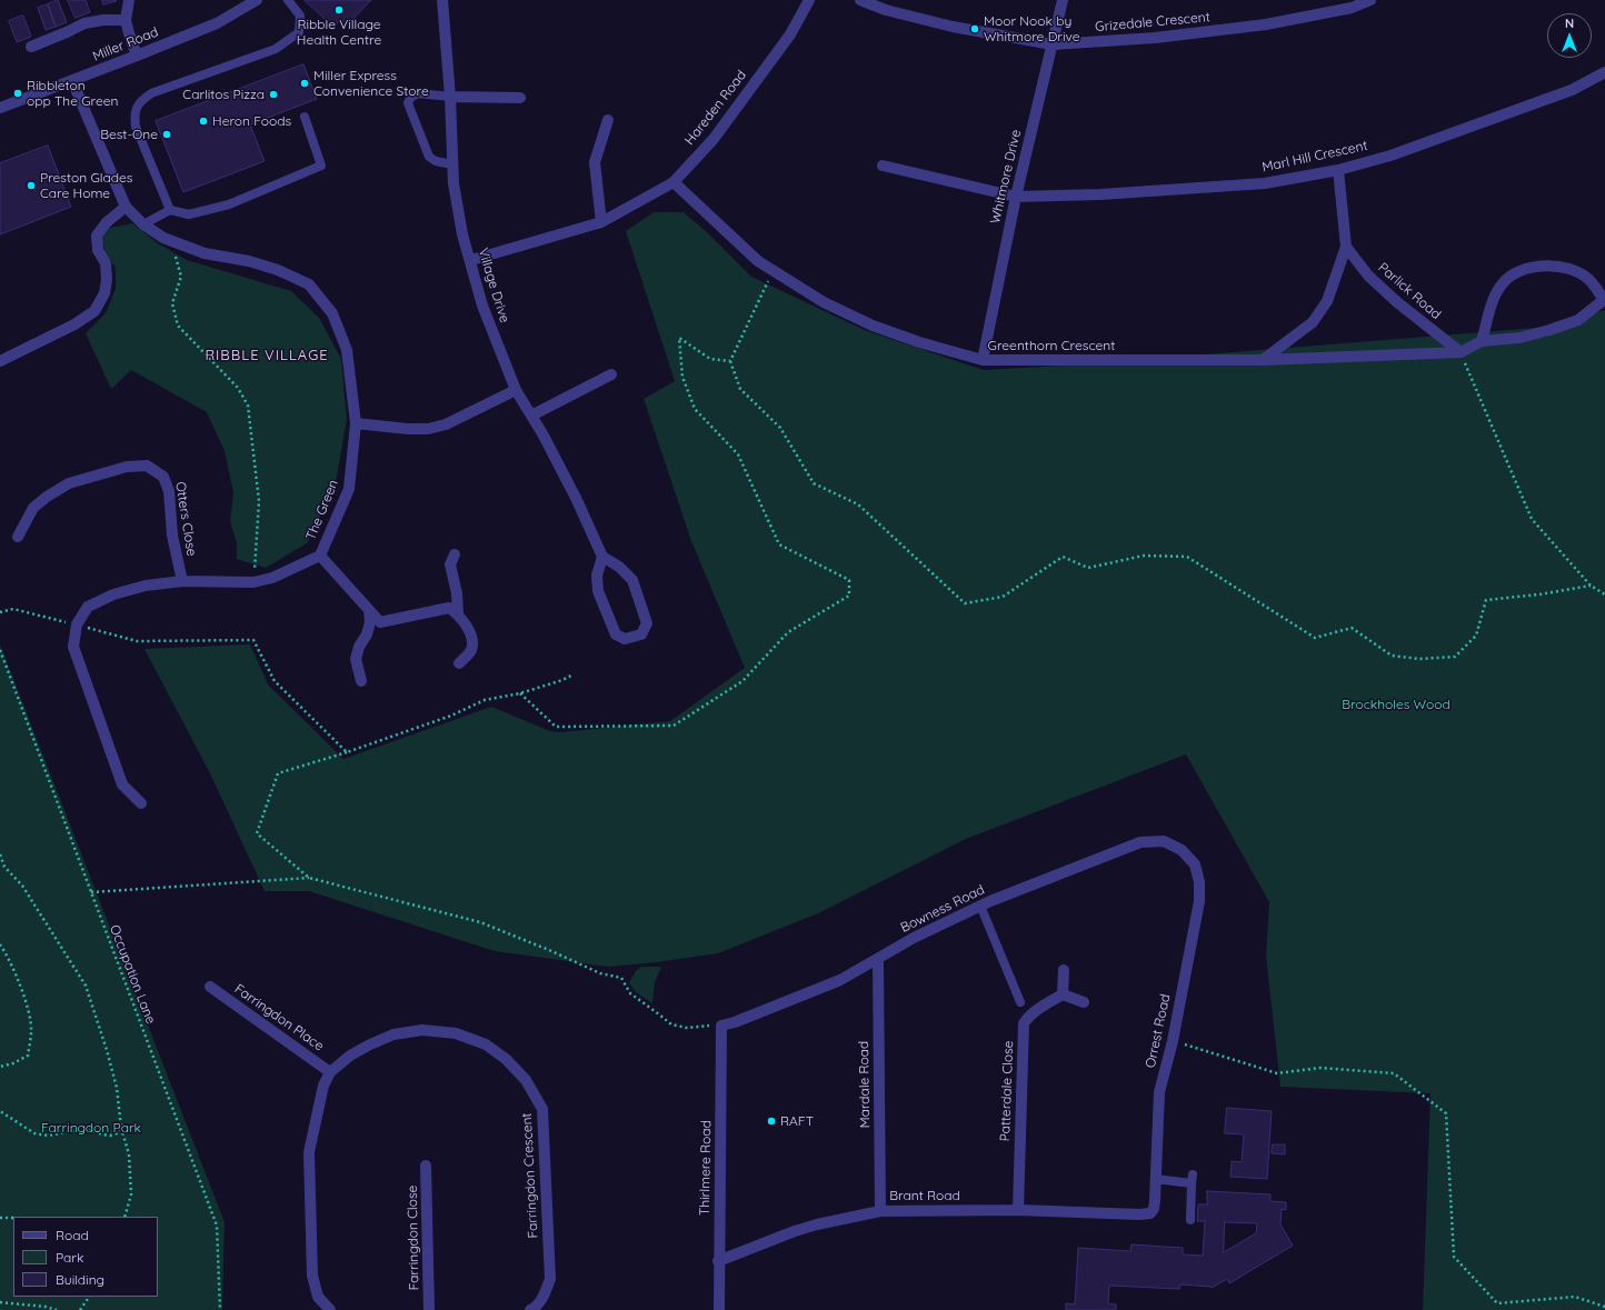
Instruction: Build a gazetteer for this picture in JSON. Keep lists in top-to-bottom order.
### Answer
{
  "streets": {
    "street": [
      "Grizedale Crescent",
      "Miller Road",
      "Hareden Road",
      "Marl Hill Crescent",
      "Whitmore Drive",
      "Village Drive",
      "Parlick Road",
      "Greenthorn Crescent",
      "The Green",
      "Otters Close",
      "Bowness Road",
      "Farringdon Place",
      "Orrest Road",
      "Mardale Road",
      "Patterdale Close",
      "Thirlmere Road",
      "Farringdon Crescent",
      "Brant Road",
      "Farringdon Close"
    ],
    "path": ["Occupation Lane"]
  },
  "crossings": [
    ["Grizedale Crescent", "Whitmore Drive"],
    ["Miller Road", "The Green"],
    ["Hareden Road", "Village Drive"],
    ["Hareden Road", "Greenthorn Crescent"],
    ["Marl Hill Crescent", "Whitmore Drive"],
    ["Whitmore Drive", "Greenthorn Crescent"],
    ["Parlick Road", "Greenthorn Crescent"],
    ["The Green", "Otters Close"],
    ["Bowness Road", "Orrest Road"],
    ["Bowness Road", "Mardale Road"],
    ["Bowness Road", "Thirlmere Road"],
    ["Farringdon Place", "Farringdon Crescent"],
    ["Orrest Road", "Brant Road"],
    ["Mardale Road", "Brant Road"],
    ["Patterdale Close", "Brant Road"],
    ["Thirlmere Road", "Brant Road"]
  ],
  "districts": ["RIBBLE VILLAGE"],
  "parks": ["Brockholes Wood", "Farringdon Park"],
  "places": [
    "Ribble Village Health Centre",
    "Moor Nook by Whitmore Drive",
    "Miller Express Convenience Store",
    "Ribbleton opp The Green",
    "Carlitos Pizza",
    "Heron Foods",
    "Best-One",
    "Preston Glades Care Home",
    "RAFT"
  ],
  "legend": ["Road", "Park", "Building"],
  "north": "top"
}
